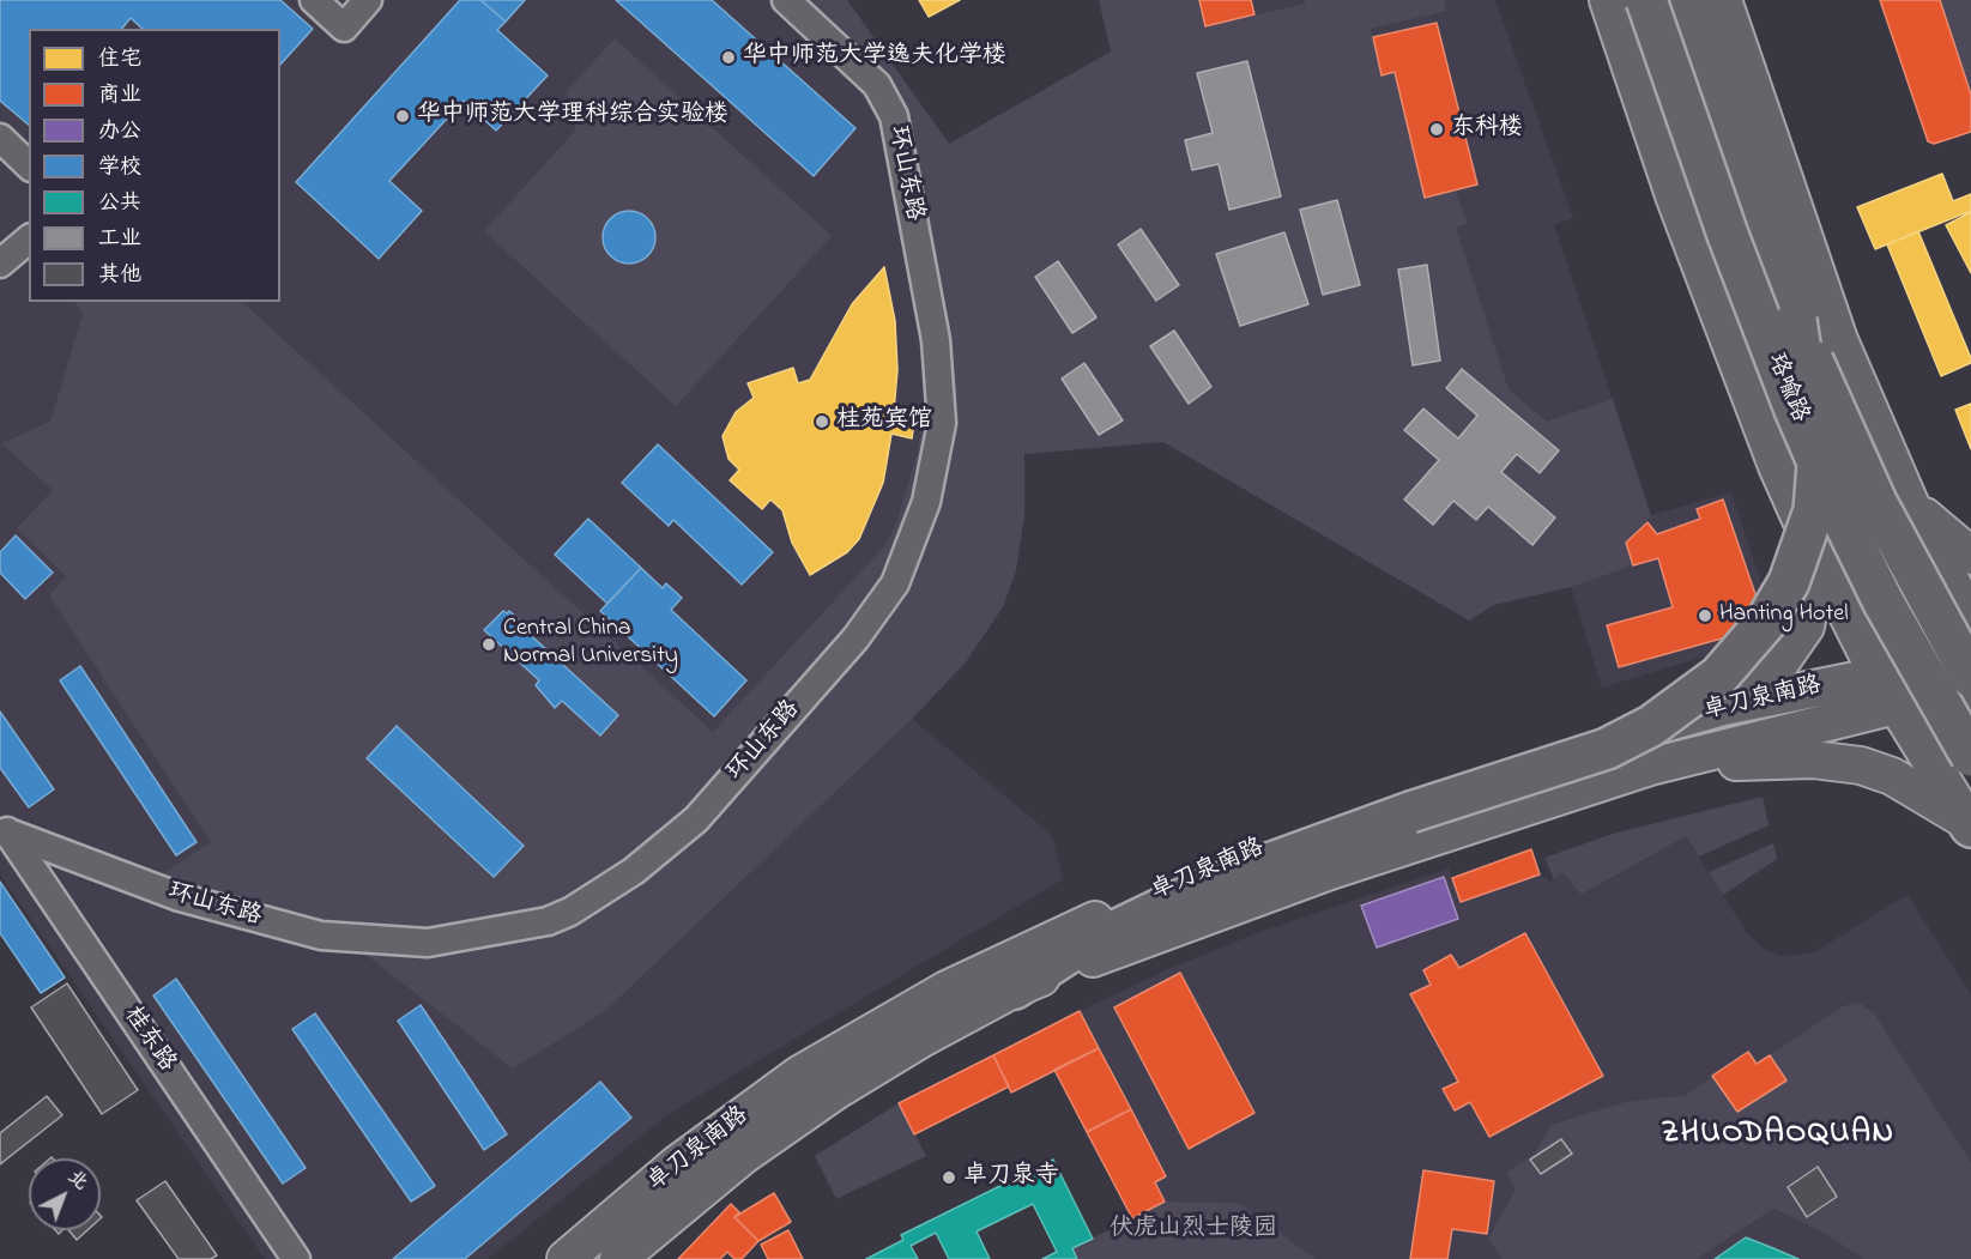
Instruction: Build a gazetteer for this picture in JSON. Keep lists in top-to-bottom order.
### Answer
{
  "streets": {
    "highway": ["珞喻路"],
    "main road": ["卓刀泉南路"],
    "street": ["环山东路", "桂东路"]
  },
  "crossings": [
    ["环山东路", "桂东路"],
    ["珞喻路", "卓刀泉南路"]
  ],
  "districts": ["ZHUODAOQUAN"],
  "parks": ["伏虎山烈士陵园"],
  "places": [
    "华中师范大学逸夫化学楼",
    "华中师范大学理科综合实验楼",
    "东科楼",
    "桂苑宾馆",
    "Hanting Hotel",
    "Central China Normal University",
    "卓刀泉寺"
  ],
  "legend": [
    "住宅",
    "商业",
    "办公",
    "学校",
    "公共",
    "工业",
    "其他"
  ],
  "north": "top right"
}
